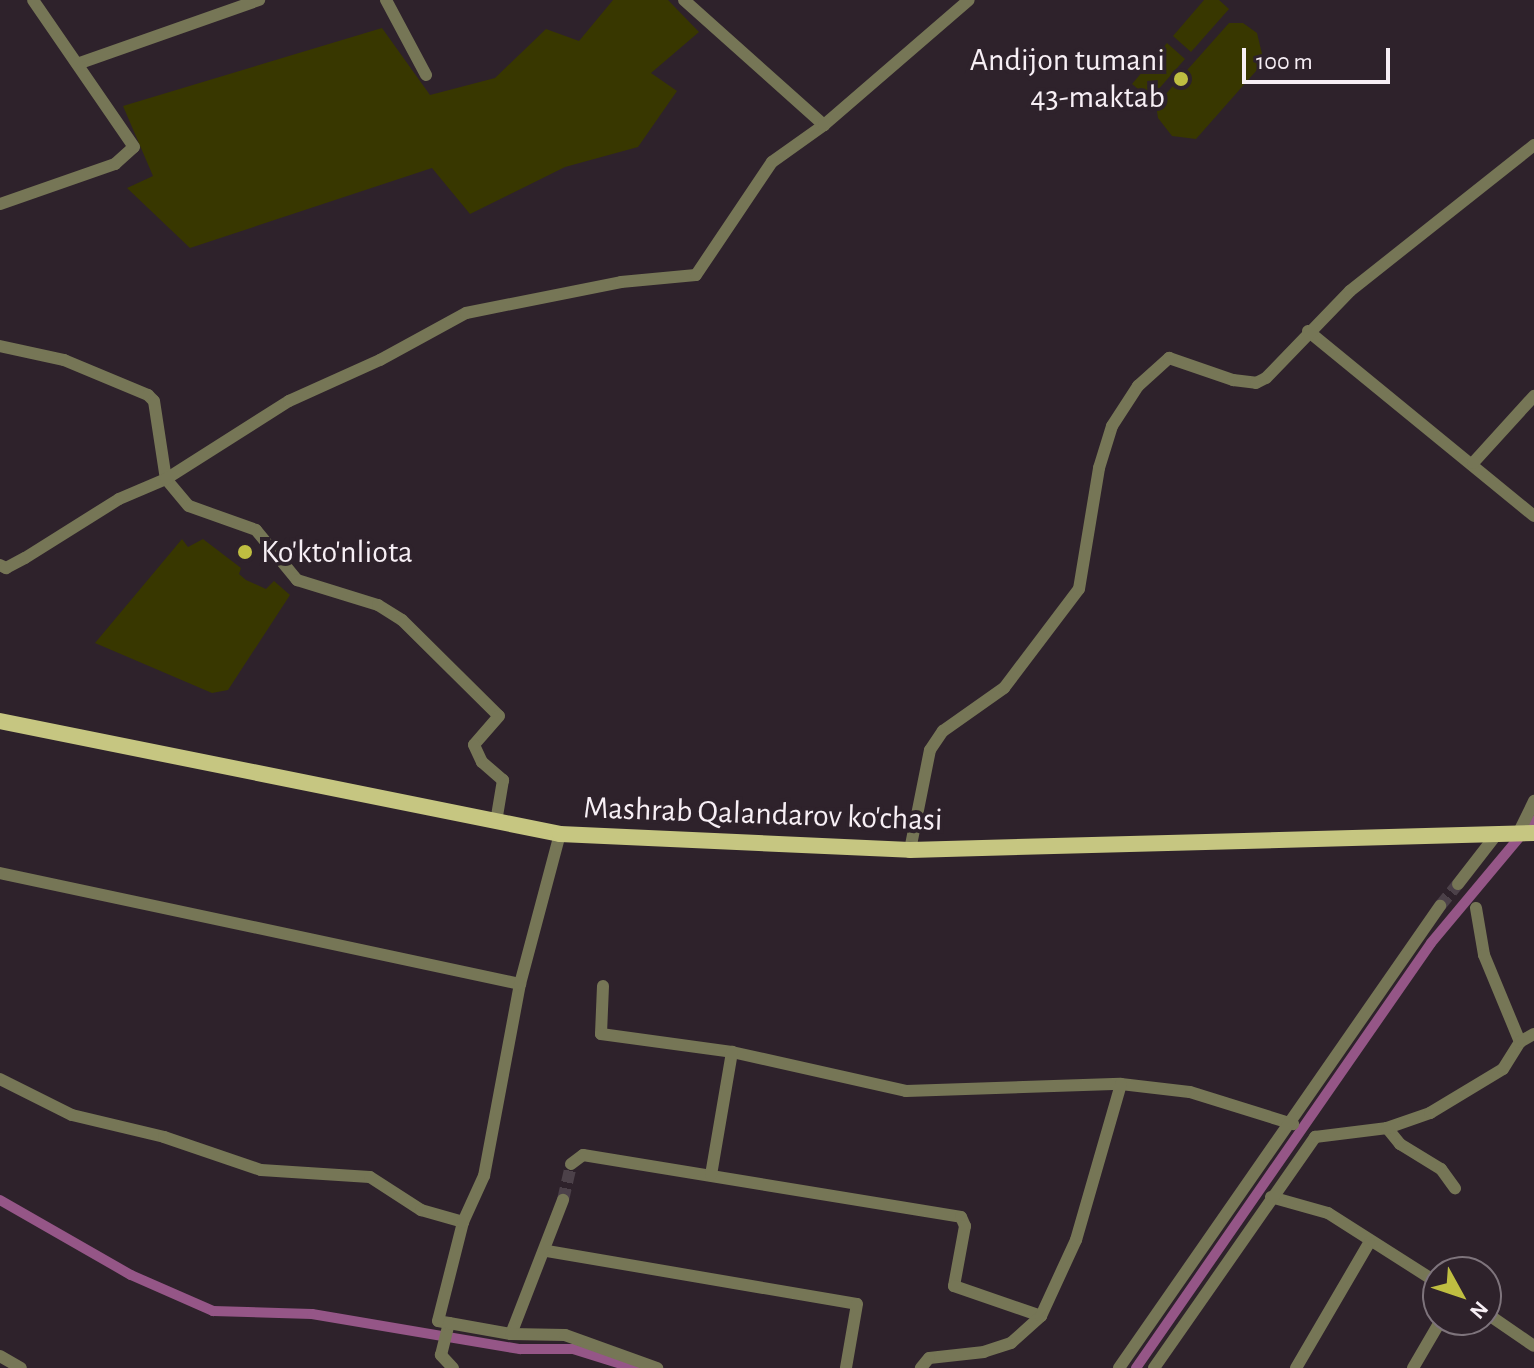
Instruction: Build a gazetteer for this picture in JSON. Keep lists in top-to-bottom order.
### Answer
{
  "streets": {
    "main road": ["Mashrab Qalandarov ko'chasi"]
  },
  "places": ["Andijon tumani 43-maktab", "Ko'kto'nliota"],
  "scale_bar": "100 m",
  "north": "bottom right"
}
